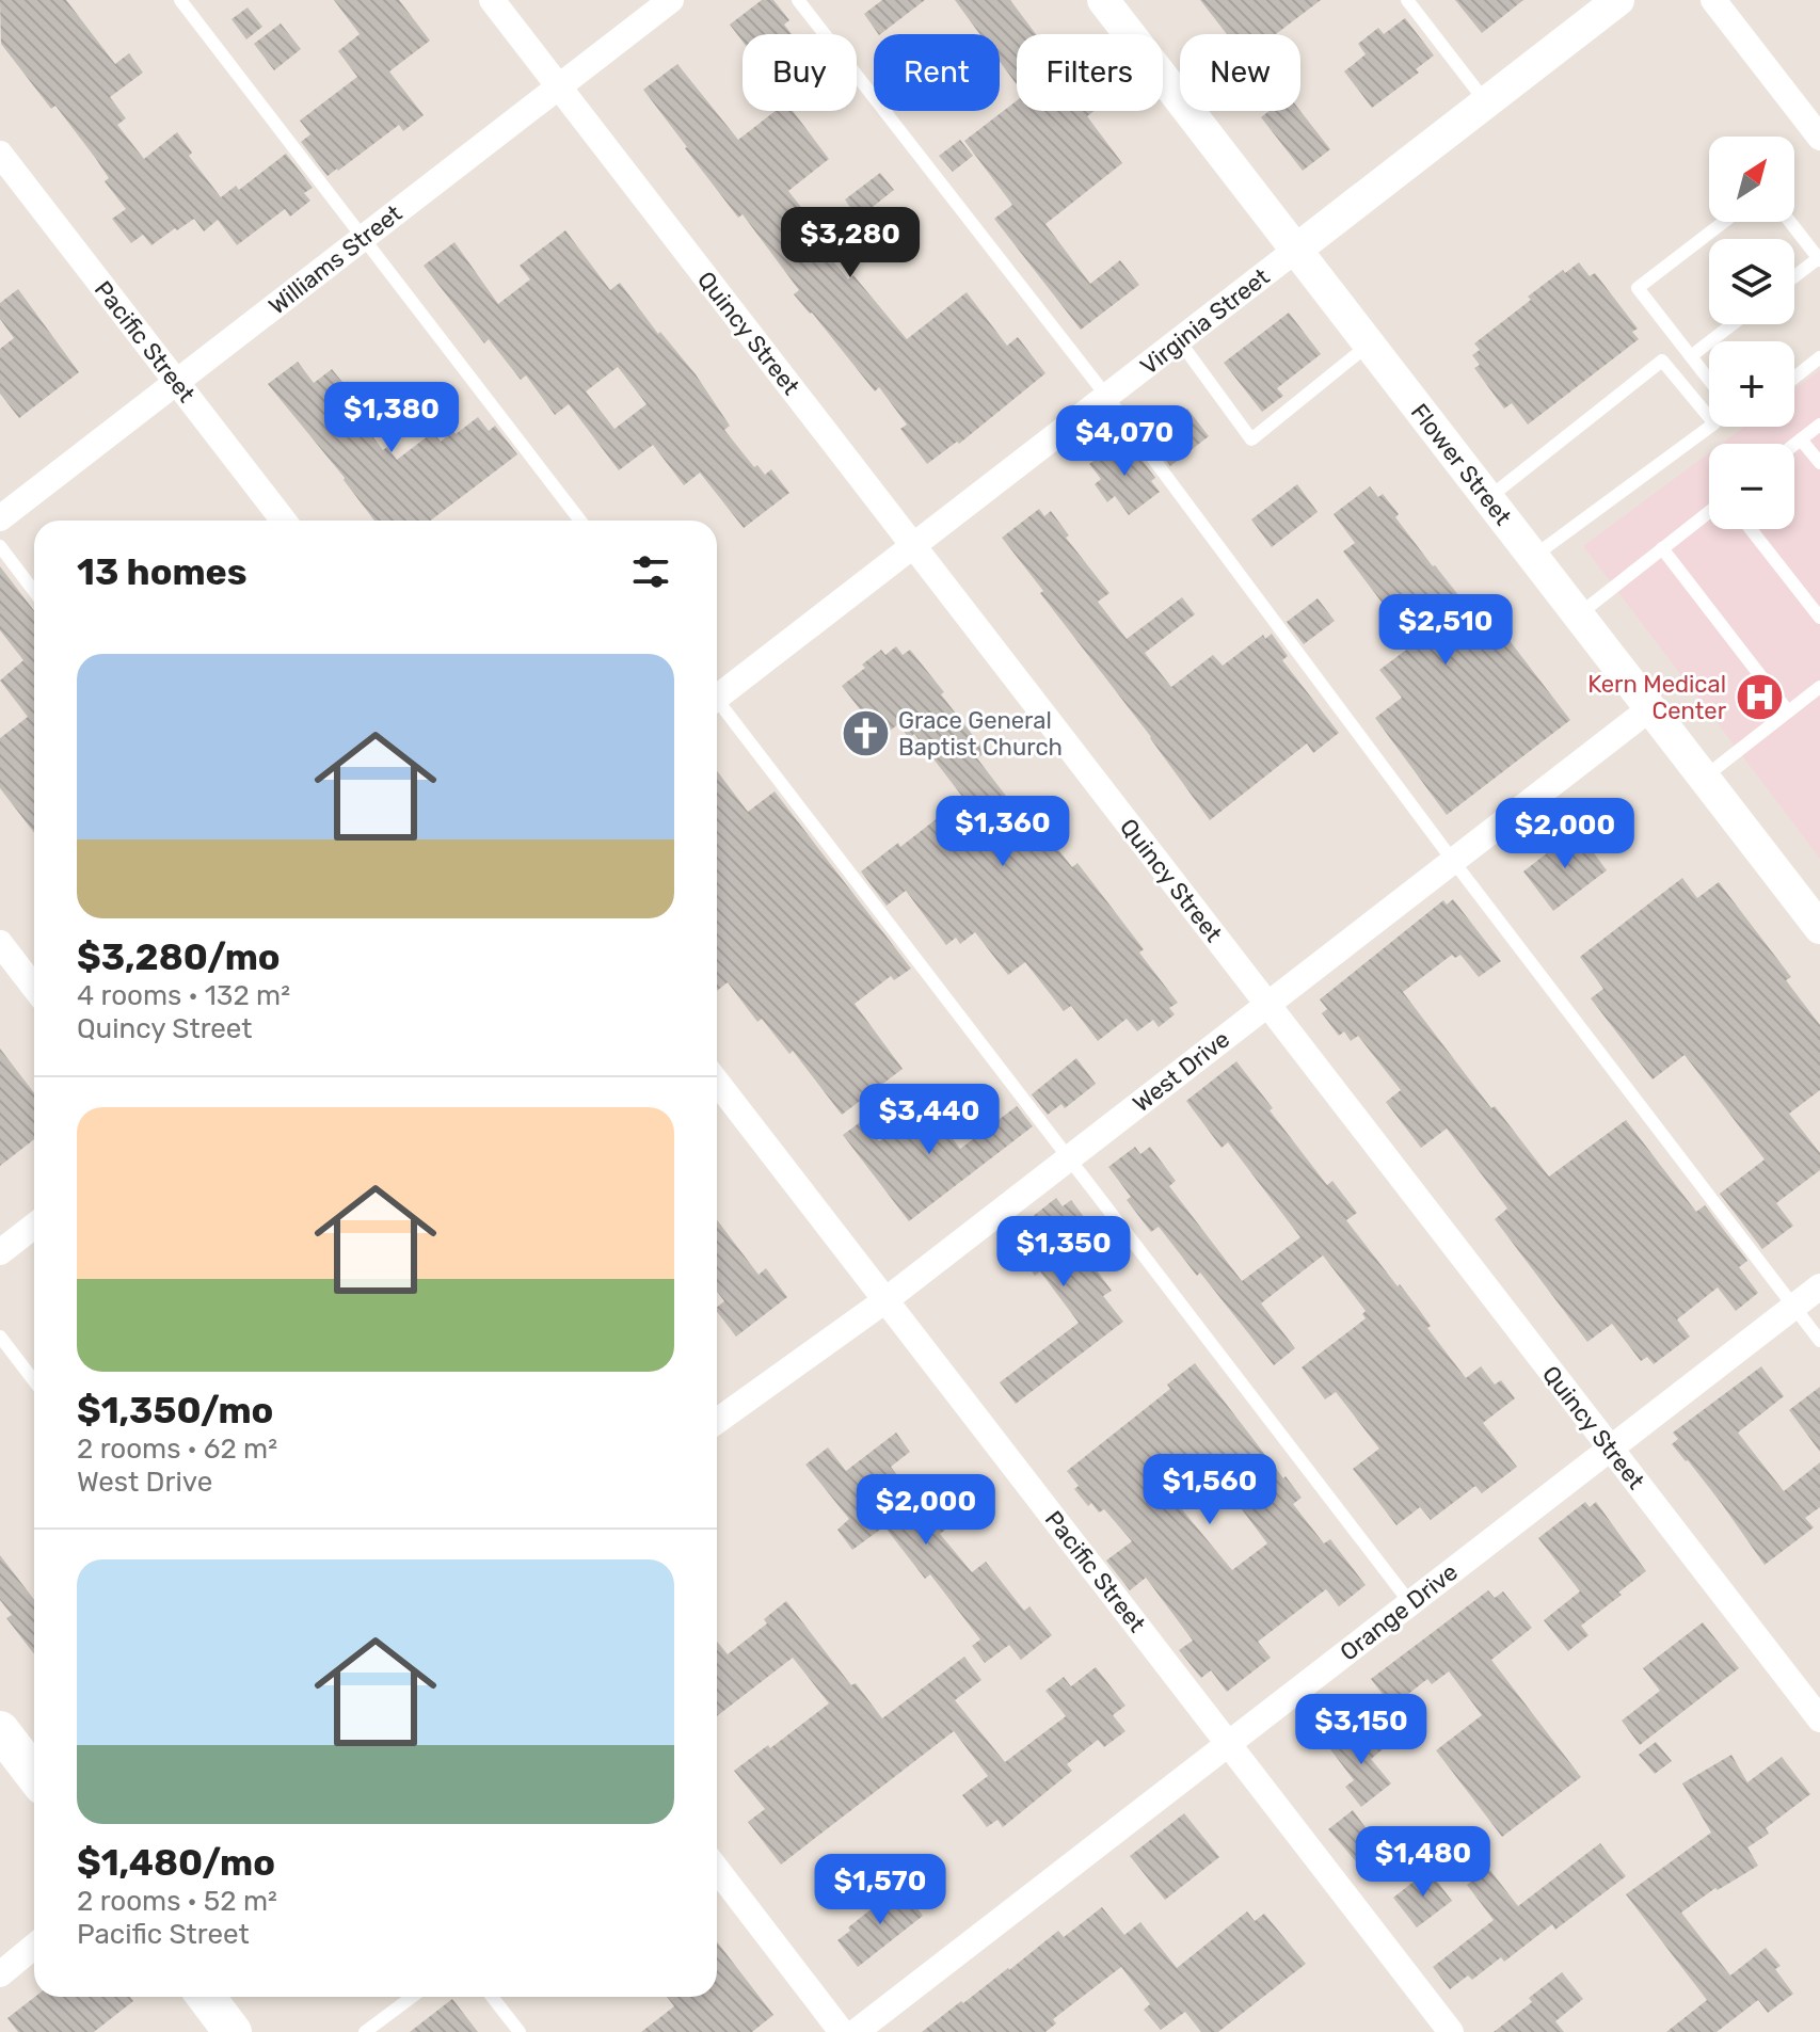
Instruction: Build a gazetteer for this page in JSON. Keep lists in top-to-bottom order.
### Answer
{
  "streets": {
    "street": [
      "Williams Street",
      "Virginia Street",
      "Quincy Street",
      "Pacific Street",
      "Flower Street",
      "West Drive",
      "Orange Drive"
    ]
  },
  "crossings": [
    ["Williams Street", "Quincy Street"],
    ["Williams Street", "Pacific Street"],
    ["Virginia Street", "Quincy Street"],
    ["Virginia Street", "Flower Street"],
    ["Quincy Street", "West Drive"],
    ["Quincy Street", "Orange Drive"],
    ["Pacific Street", "West Drive"],
    ["Pacific Street", "Orange Drive"],
    ["Flower Street", "West Drive"]
  ],
  "places": {
    "hospital": ["Kern Medical Center"],
    "church": ["Grace General Baptist Church"]
  },
  "north": "top right",
  "page": {
    "chip": [
      "Buy",
      "Rent",
      "Filters",
      "New"
    ],
    "map_buttons": ["+", "−"],
    "price": [
      "$3,280",
      "$1,380",
      "$4,070",
      "$2,510",
      "$1,360",
      "$2,000",
      "$3,440",
      "$1,350",
      "$1,560",
      "$2,000",
      "$3,150",
      "$1,480",
      "$1,570"
    ],
    "heading": "13 homes",
    "list": [
      {
        "name": "$3,280/mo",
        "note": "4 rooms · 132 m² · Quincy Street"
      },
      {
        "name": "$1,350/mo",
        "note": "2 rooms · 62 m² · West Drive"
      },
      {
        "name": "$1,480/mo",
        "note": "2 rooms · 52 m² · Pacific Street"
      }
    ]
  }
}
